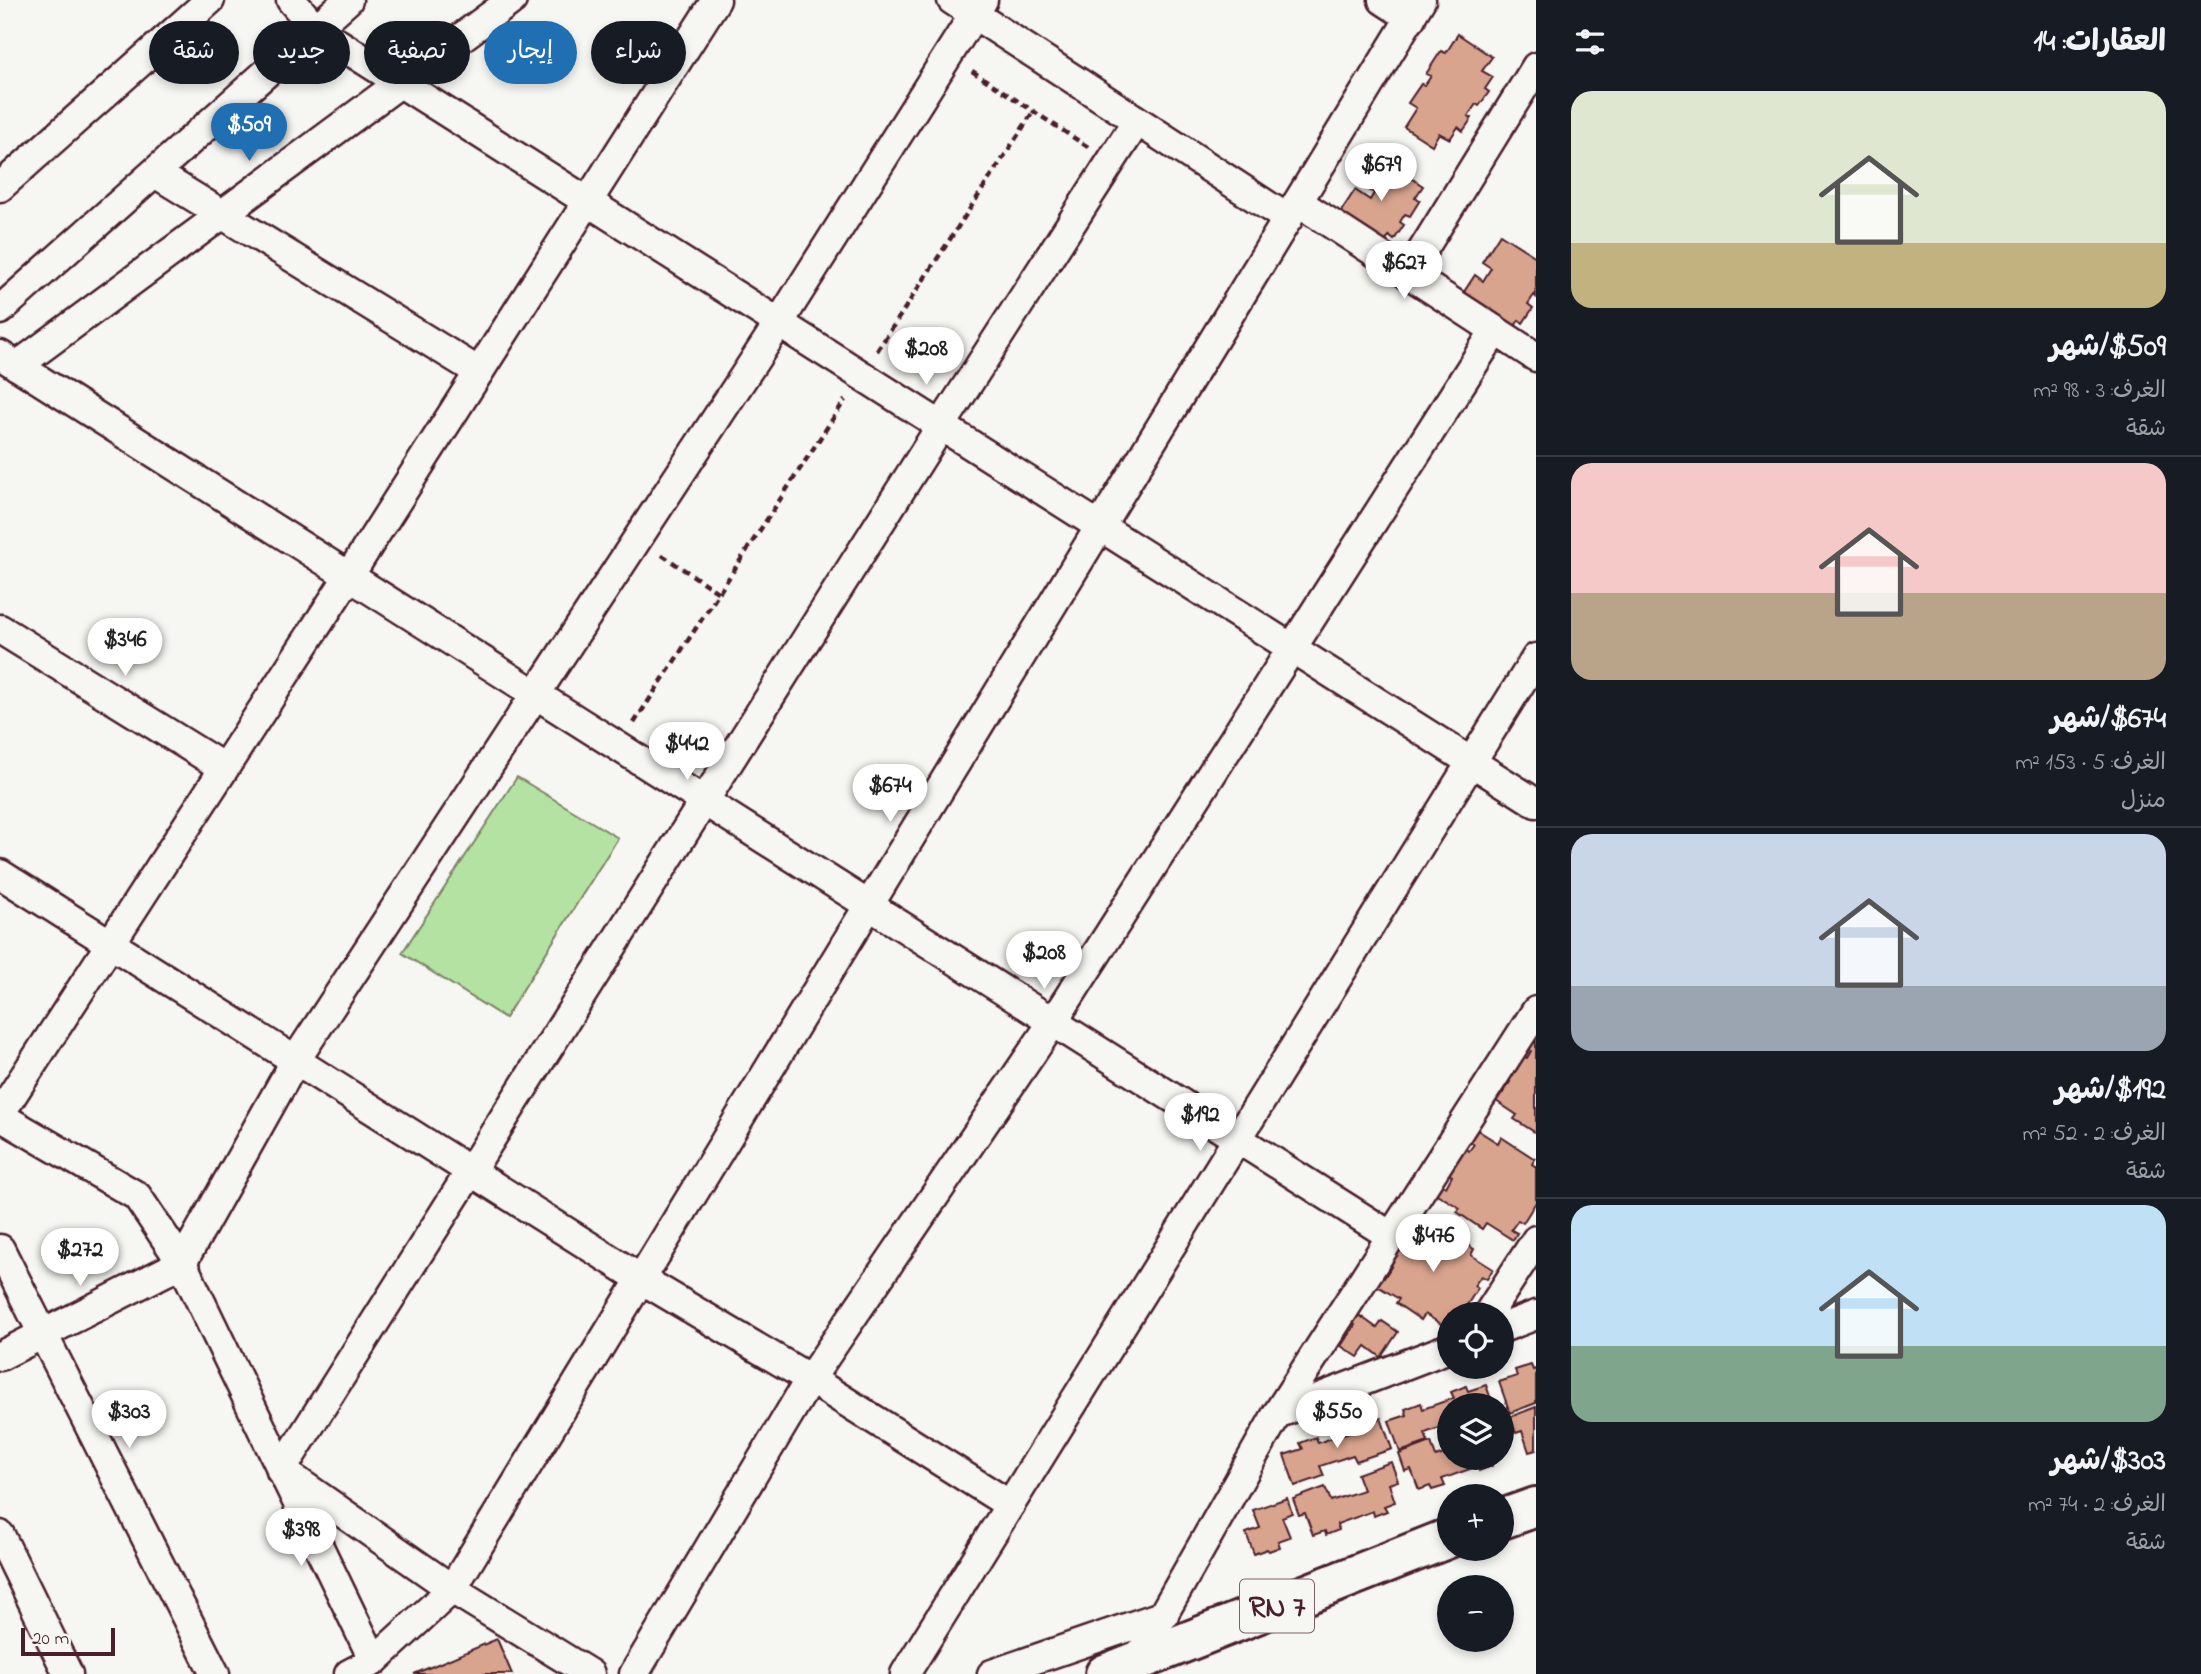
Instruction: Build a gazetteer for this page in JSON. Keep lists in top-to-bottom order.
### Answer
{
  "streets": {
    "main road": ["RN 7"]
  },
  "scale_bar": "20 m",
  "page": {
    "heading": "العقارات: 14",
    "chip": [
      "شراء",
      "إيجار",
      "تصفية",
      "جديد",
      "شقة"
    ],
    "list": [
      {
        "name": "$509/شهر",
        "note": "الغرف: 3 · 98 m² · شقة"
      },
      {
        "name": "$674/شهر",
        "note": "الغرف: 5 · 153 m² · منزل"
      },
      {
        "name": "$192/شهر",
        "note": "الغرف: 2 · 52 m² · شقة"
      },
      {
        "name": "$303/شهر",
        "note": "الغرف: 2 · 74 m² · شقة"
      }
    ],
    "price": [
      "$509",
      "$679",
      "$627",
      "$208",
      "$346",
      "$442",
      "$674",
      "$208",
      "$192",
      "$476",
      "$272",
      "$303",
      "$550",
      "$398"
    ],
    "map_buttons": ["+", "−"],
    "scale": "20 m"
  }
}
